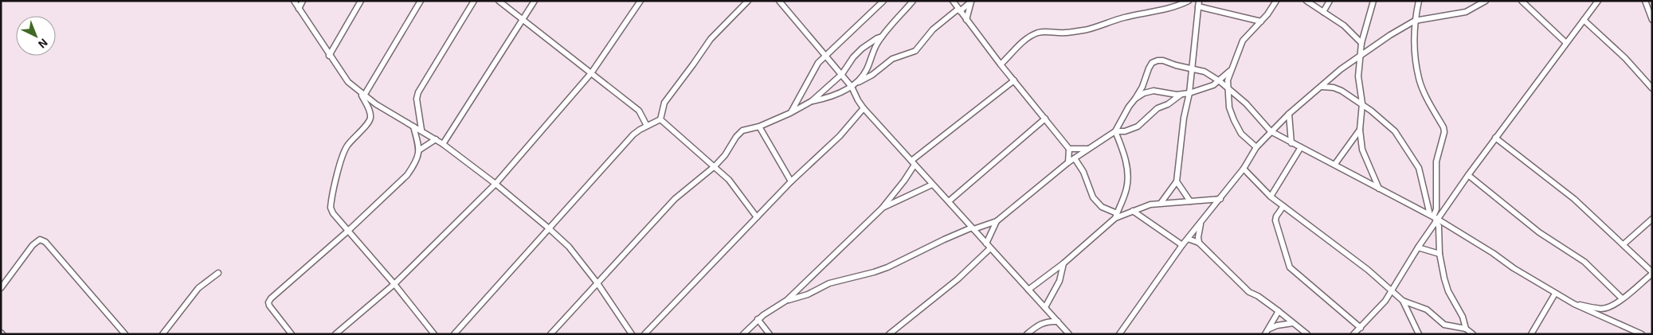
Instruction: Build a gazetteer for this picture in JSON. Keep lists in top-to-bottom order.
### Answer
{
  "north": "bottom right"
}
